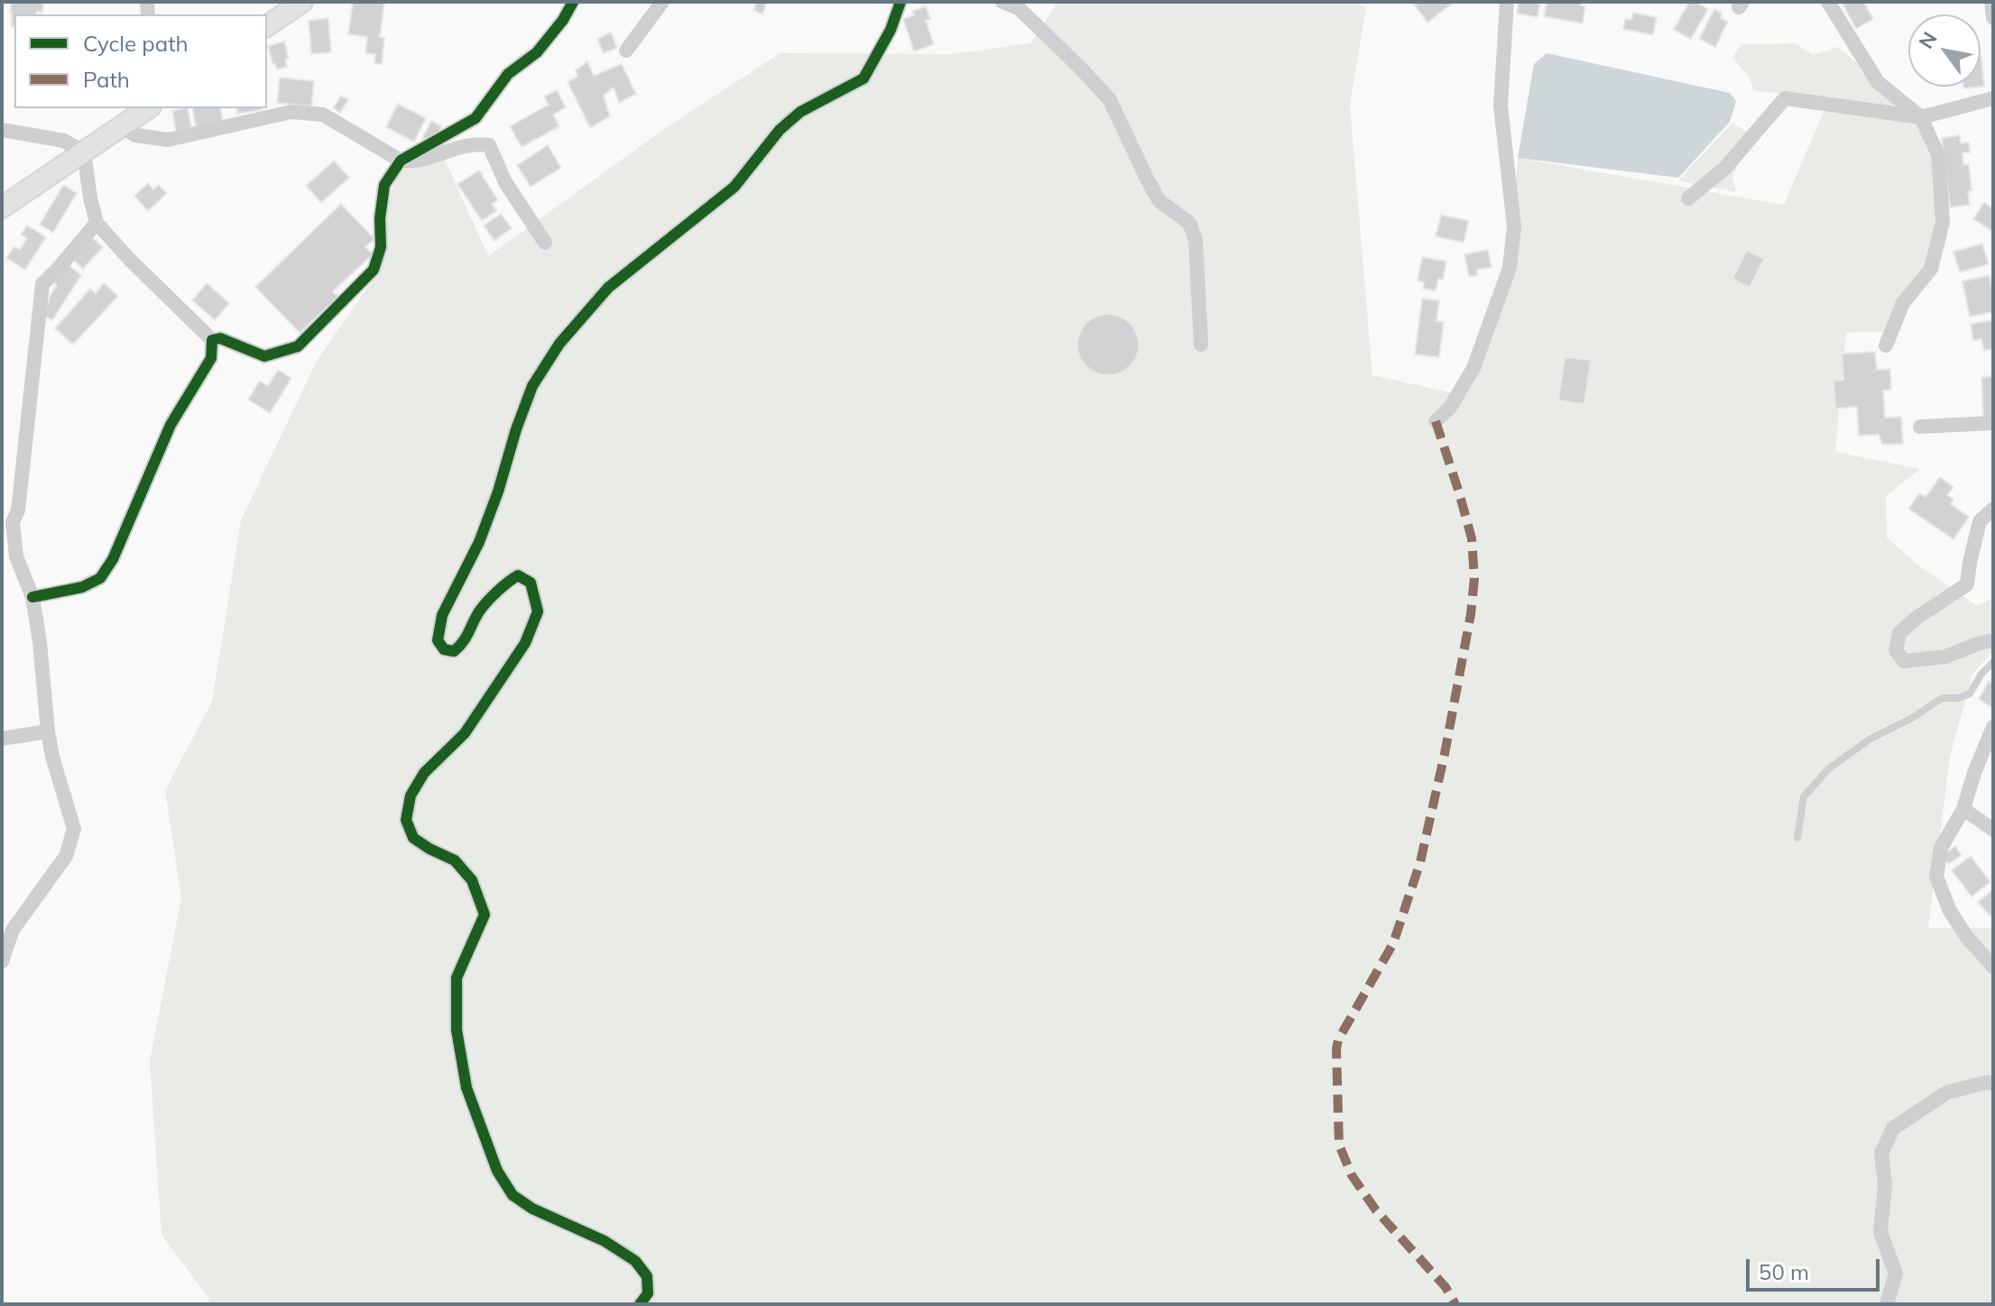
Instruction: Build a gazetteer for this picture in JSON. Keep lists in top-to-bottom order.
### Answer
{
  "legend": ["Cycle path", "Path"],
  "scale_bar": "50 m",
  "north": "top left"
}
